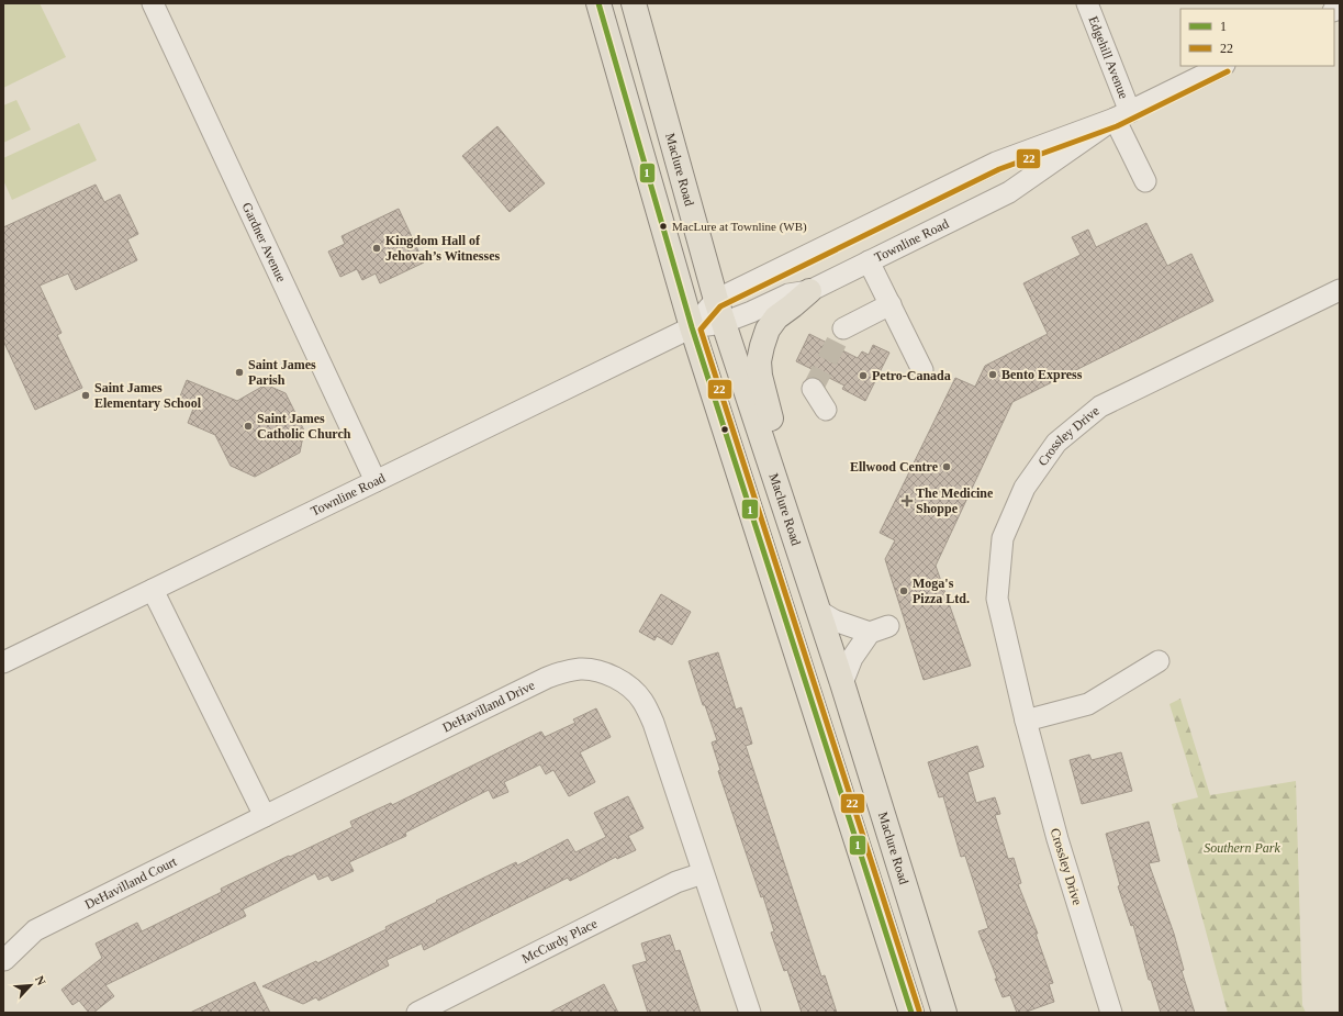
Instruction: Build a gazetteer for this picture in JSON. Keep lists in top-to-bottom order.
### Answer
{
  "streets": {
    "main road": ["Maclure Road"],
    "street": [
      "Edgehill Avenue",
      "Townline Road",
      "Gardner Avenue",
      "Crossley Drive",
      "DeHavilland Drive",
      "DeHavilland Court",
      "McCurdy Place"
    ]
  },
  "crossings": [
    ["Edgehill Avenue", "Townline Road"],
    ["Maclure Road", "Townline Road"],
    ["Townline Road", "Gardner Avenue"],
    ["DeHavilland Drive", "DeHavilland Court"],
    ["DeHavilland Drive", "McCurdy Place"]
  ],
  "parks": ["Southern Park"],
  "places": {
    "other": [
      "MacLure at Townline (WB)",
      "Kingdom Hall of Jehovah’s Witnesses",
      "Saint James Parish",
      "Bento Express",
      "Petro-Canada",
      "Saint James Elementary School",
      "Saint James Catholic Church",
      "Ellwood Centre",
      "Moga's Pizza Ltd."
    ],
    "health": ["The Medicine Shoppe"]
  },
  "lines": ["transit line 1", "transit line 22"],
  "legend": ["1", "22"],
  "north": "top right"
}
